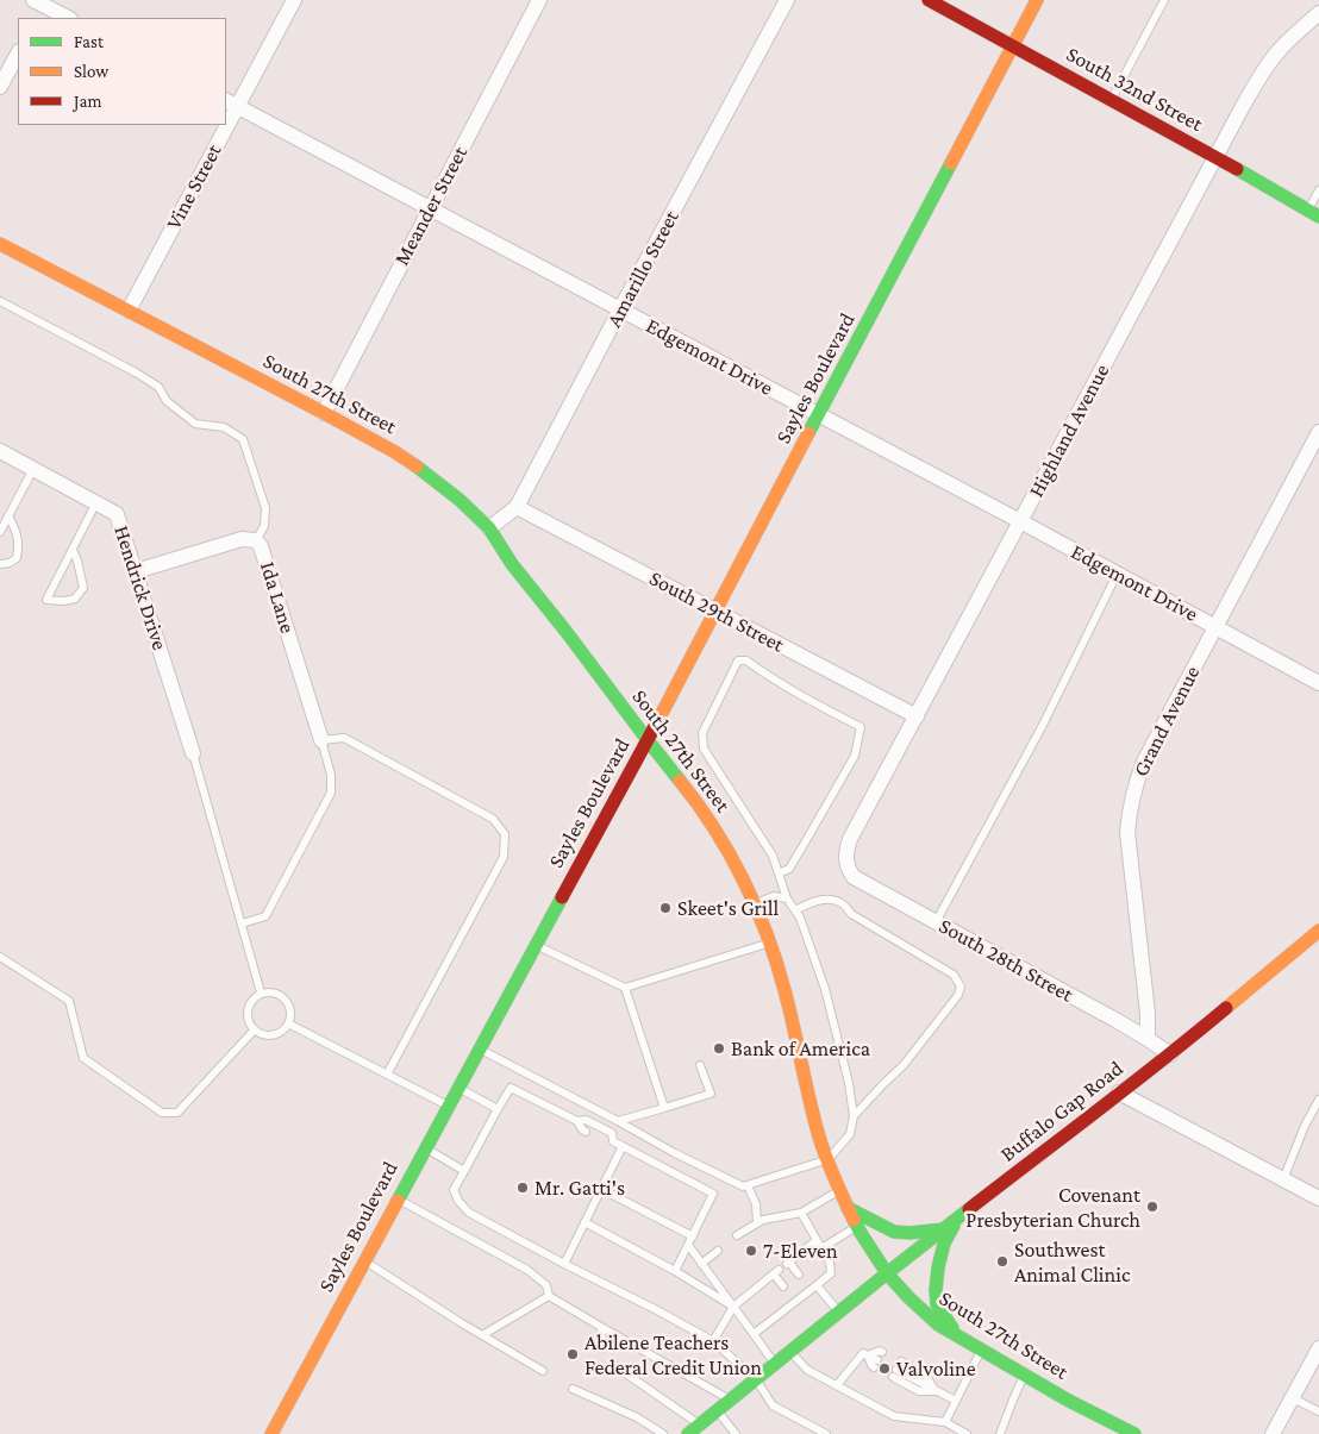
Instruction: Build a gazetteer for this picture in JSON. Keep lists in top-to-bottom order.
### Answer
{
  "streets": {
    "main road": [
      "South 32nd Street",
      "Sayles Boulevard",
      "South 27th Street",
      "Buffalo Gap Road"
    ],
    "street": [
      "Vine Street",
      "Meander Street",
      "Amarillo Street",
      "Edgemont Drive",
      "Highland Avenue",
      "Hendrick Drive",
      "Ida Lane",
      "South 29th Street",
      "Grand Avenue",
      "South 28th Street"
    ]
  },
  "crossings": [
    ["South 32nd Street", "Sayles Boulevard"],
    ["South 32nd Street", "Highland Avenue"],
    ["Vine Street", "Edgemont Drive"],
    ["Vine Street", "South 27th Street"],
    ["Meander Street", "Edgemont Drive"],
    ["Meander Street", "South 27th Street"],
    ["Amarillo Street", "Edgemont Drive"],
    ["Amarillo Street", "South 27th Street"],
    ["Amarillo Street", "South 29th Street"],
    ["Edgemont Drive", "Sayles Boulevard"],
    ["Edgemont Drive", "Highland Avenue"],
    ["Edgemont Drive", "Grand Avenue"],
    ["Sayles Boulevard", "South 27th Street"],
    ["Sayles Boulevard", "South 29th Street"],
    ["South 27th Street", "Buffalo Gap Road"],
    ["Highland Avenue", "South 29th Street"],
    ["Highland Avenue", "South 28th Street"],
    ["Hendrick Drive", "Ida Lane"],
    ["Grand Avenue", "South 28th Street"],
    ["South 28th Street", "Buffalo Gap Road"]
  ],
  "places": [
    "Skeet's Grill",
    "Bank of America",
    "Mr. Gatti's",
    "Covenant Presbyterian Church",
    "7-Eleven",
    "Southwest Animal Clinic",
    "Abilene Teachers Federal Credit Union",
    "Valvoline"
  ],
  "legend": ["Fast", "Slow", "Jam"]
}
